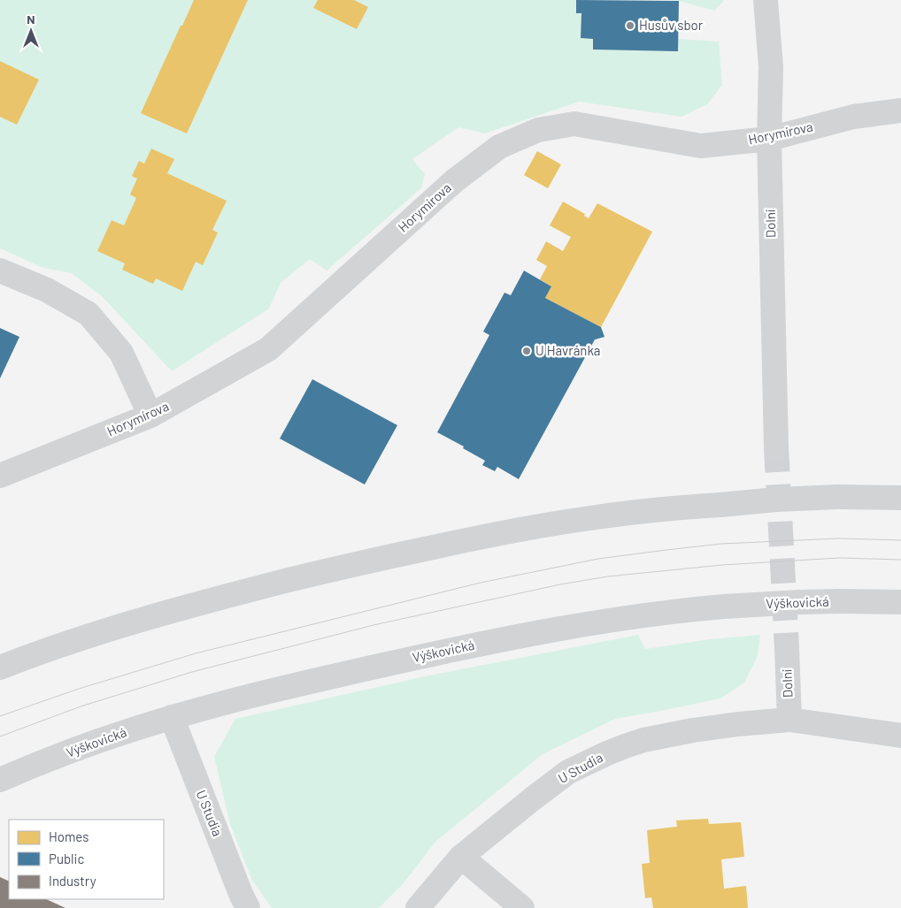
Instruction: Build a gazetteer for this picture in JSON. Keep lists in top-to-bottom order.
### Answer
{
  "streets": {
    "street": [
      "Horymírova",
      "Dolní",
      "Výškovická",
      "U Studia"
    ]
  },
  "crossings": [
    ["Horymírova", "Dolní"],
    ["Dolní", "U Studia"],
    ["Výškovická", "U Studia"]
  ],
  "places": ["Husův sbor", "U Havránka"],
  "legend": ["Homes", "Public", "Industry"],
  "north": "top"
}
